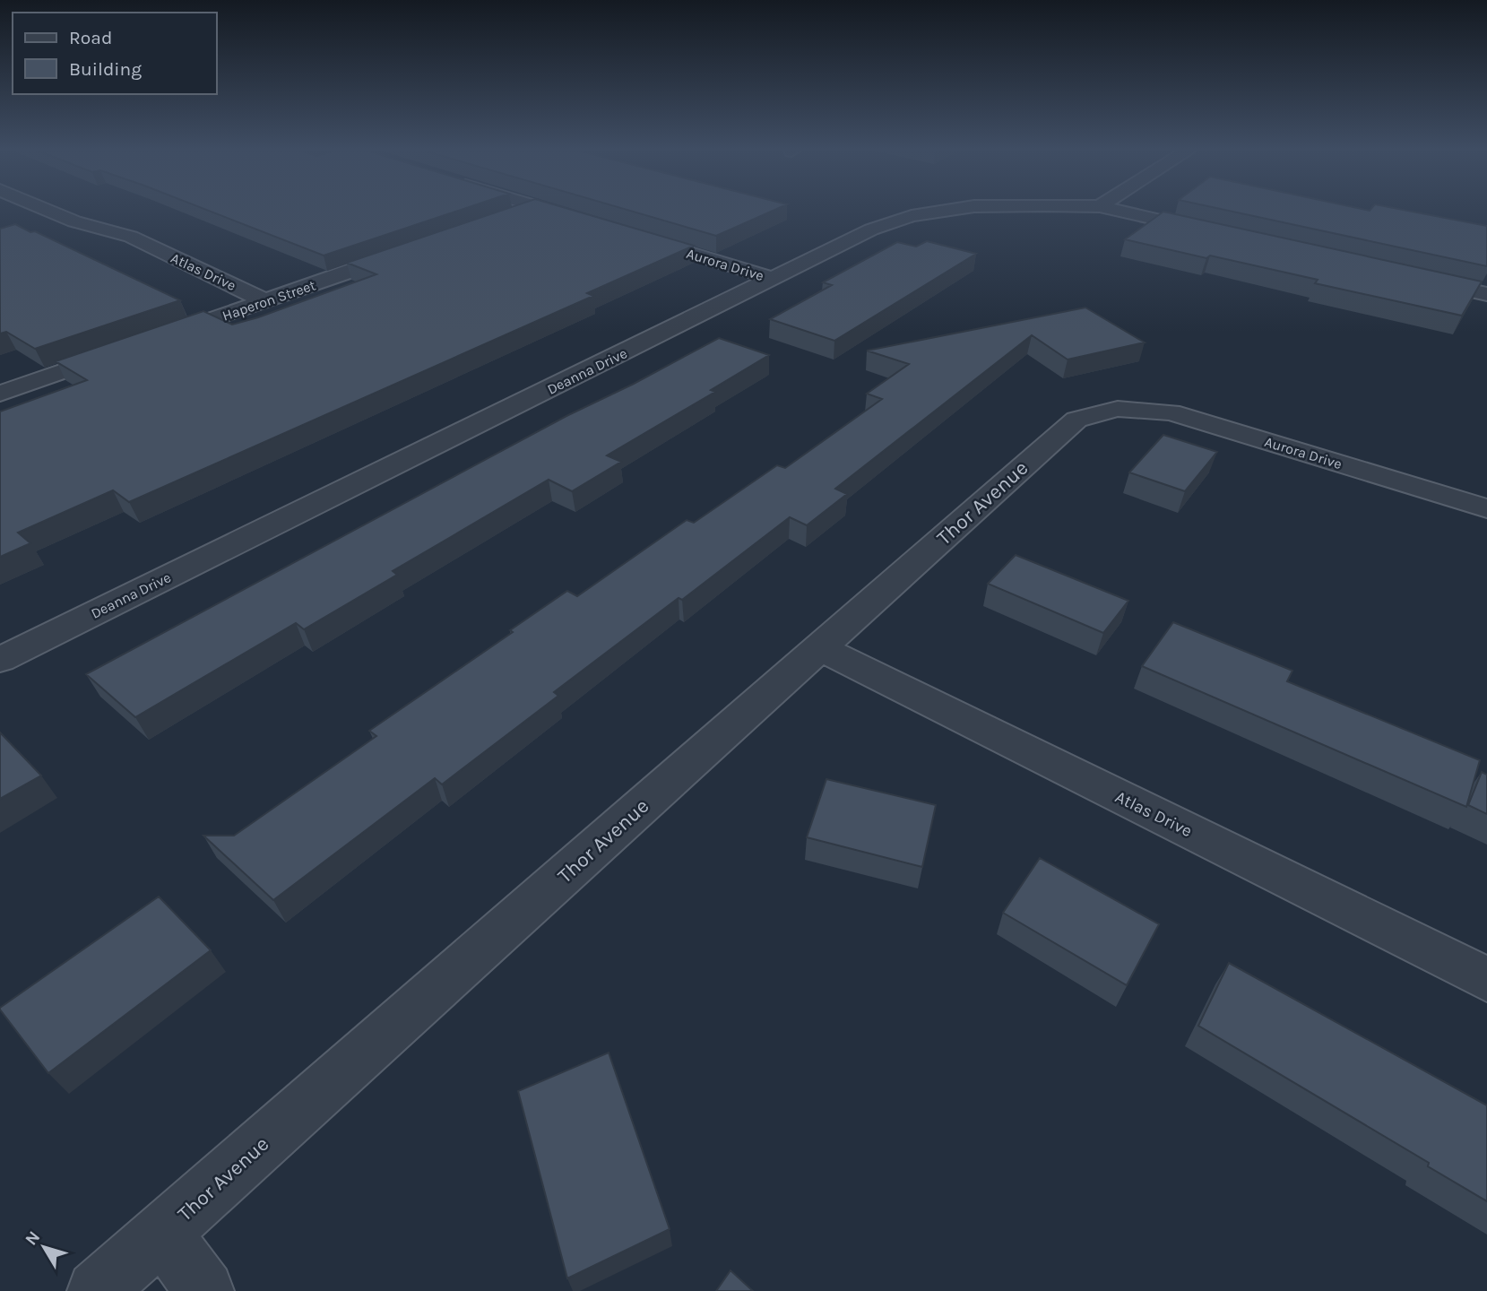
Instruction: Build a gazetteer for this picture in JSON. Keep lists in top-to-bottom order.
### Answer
{
  "streets": {
    "street": [
      "Aurora Drive",
      "Atlas Drive",
      "Haperon Street",
      "Deanna Drive",
      "Thor Avenue"
    ]
  },
  "crossings": [
    ["Aurora Drive", "Deanna Drive"],
    ["Aurora Drive", "Thor Avenue"],
    ["Atlas Drive", "Haperon Street"],
    ["Atlas Drive", "Thor Avenue"]
  ],
  "legend": ["Road", "Building"],
  "north": "top left"
}
